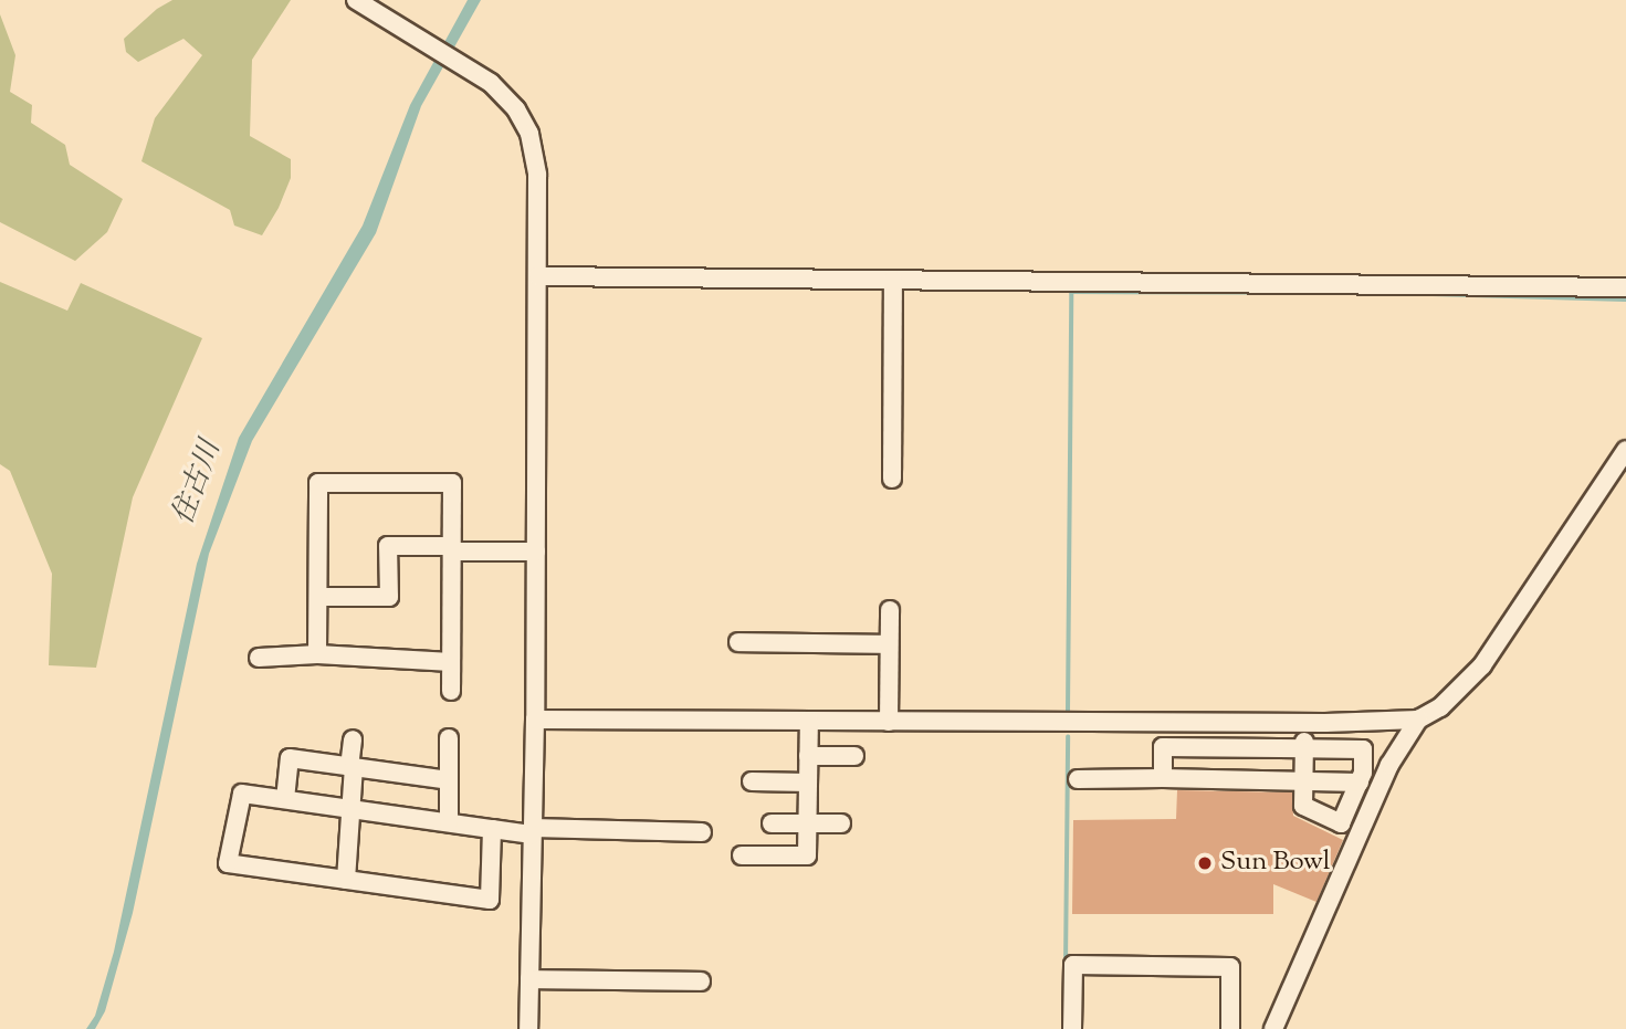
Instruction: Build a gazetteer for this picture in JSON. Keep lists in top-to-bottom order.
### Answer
{
  "water": ["住古川"],
  "places": ["Sun Bowl"]
}
